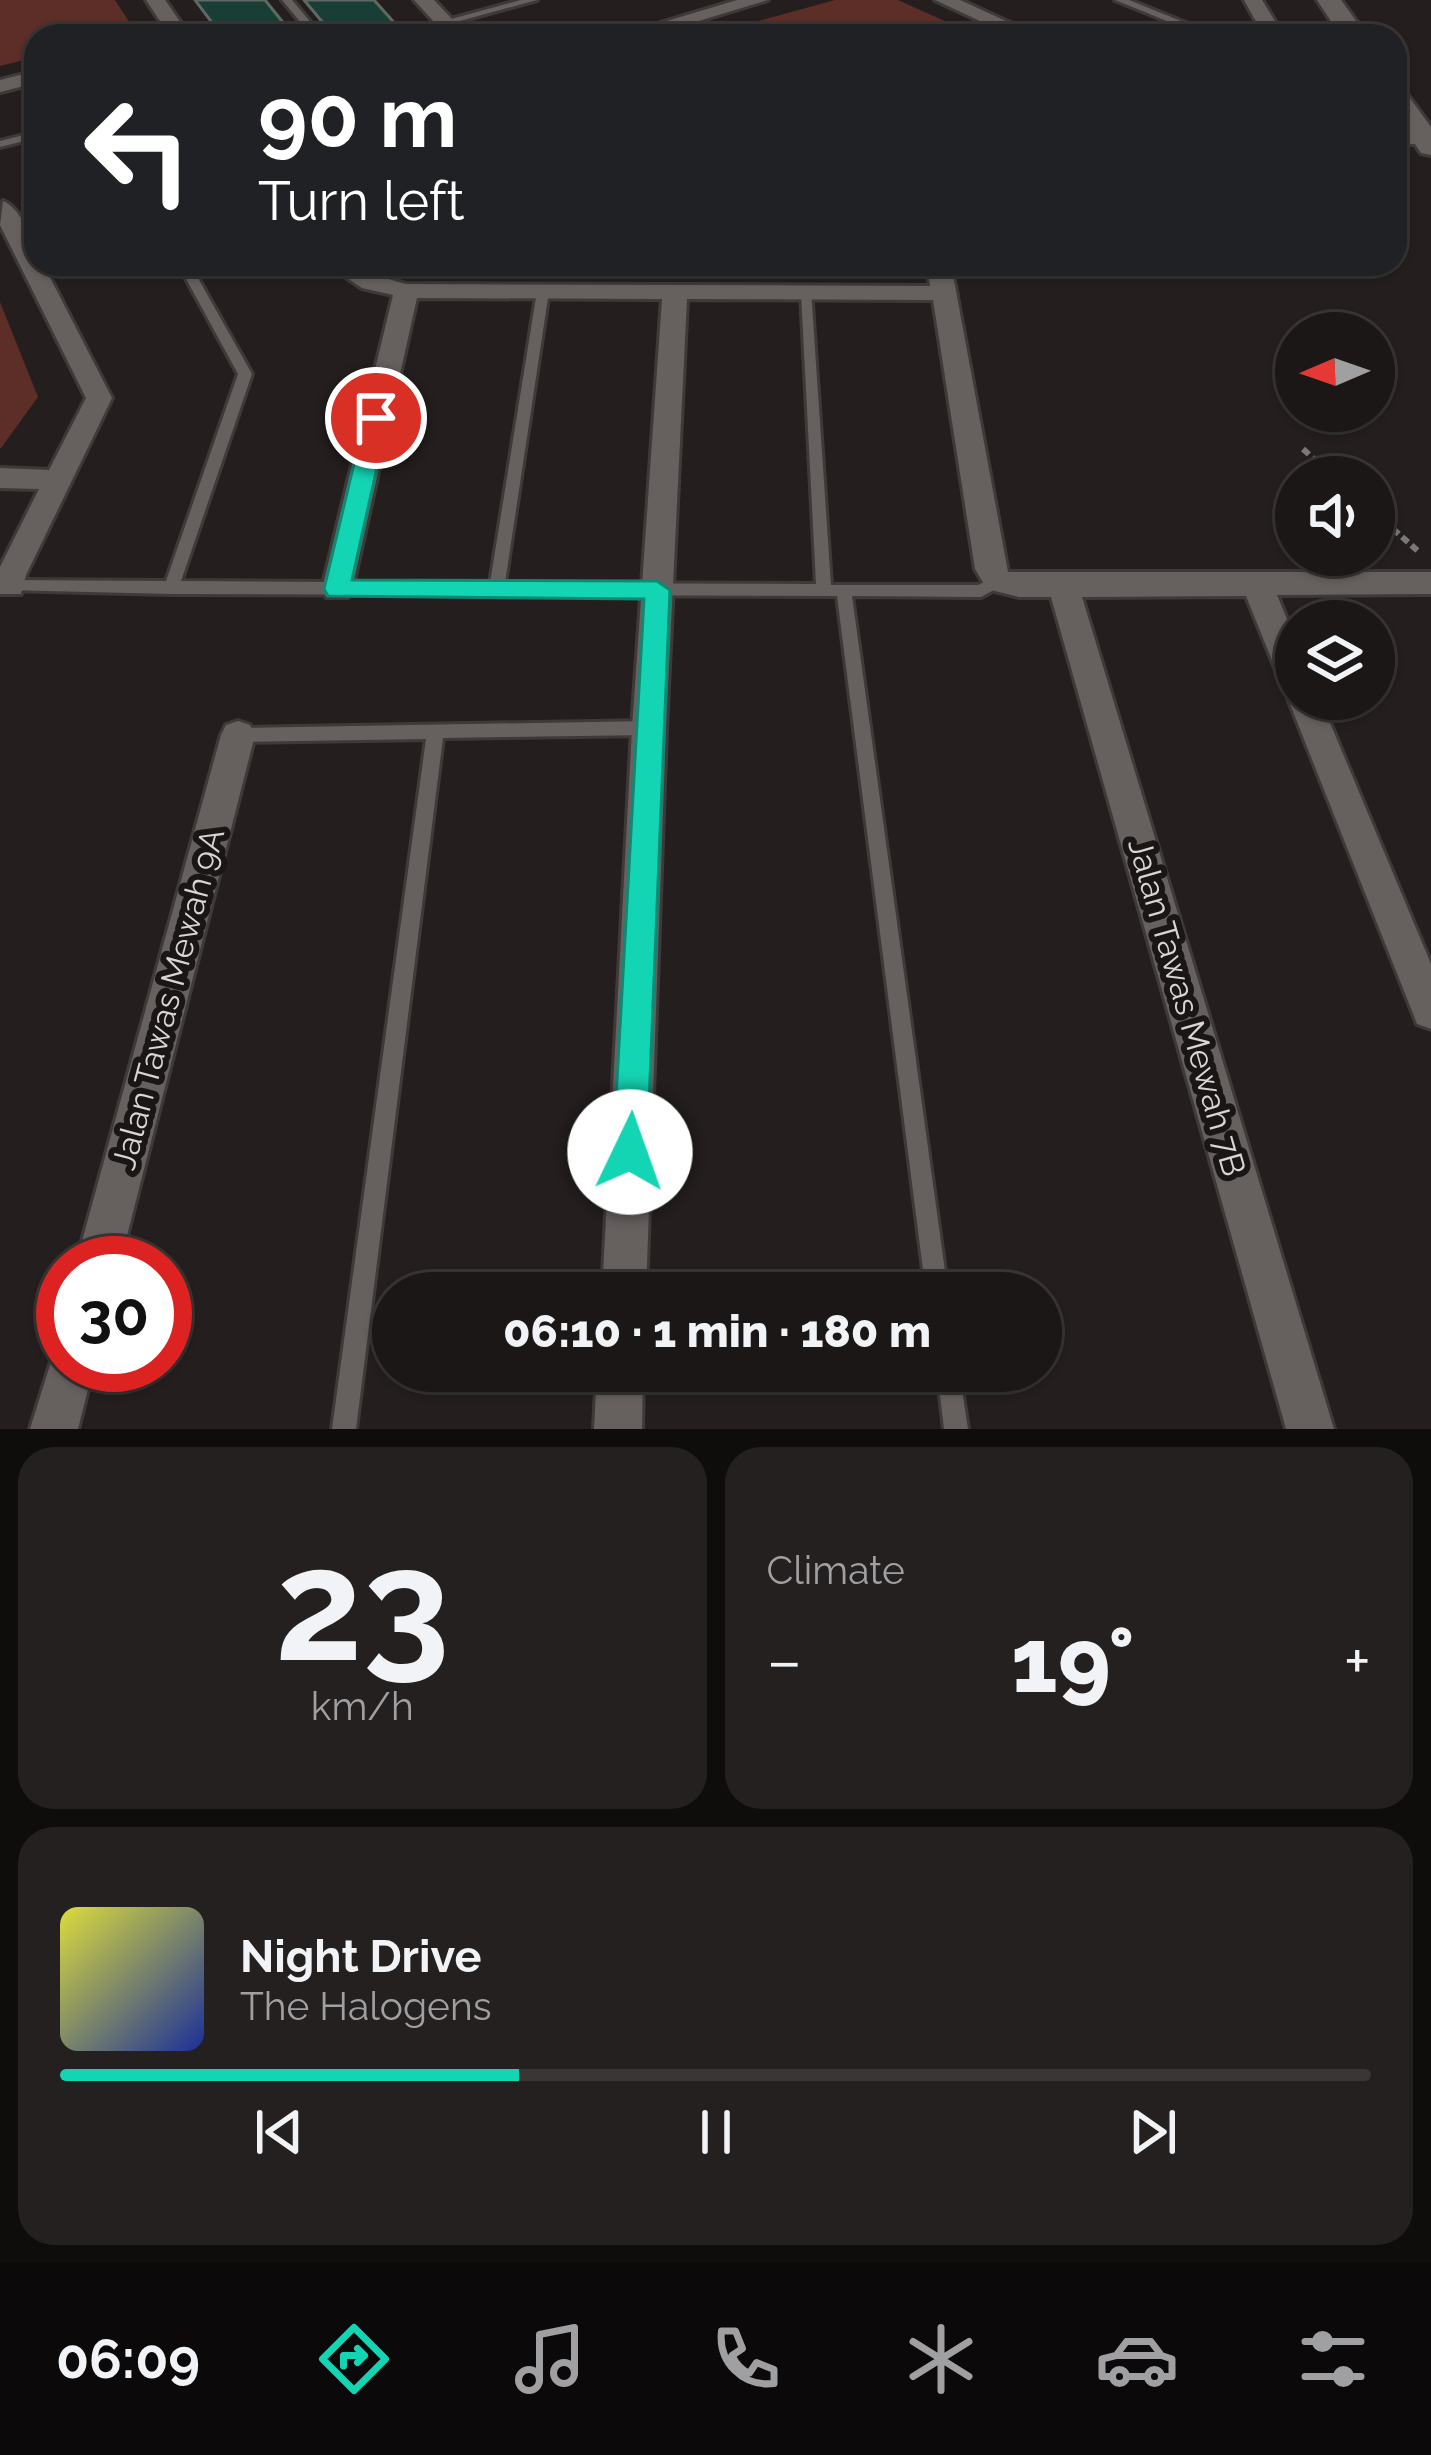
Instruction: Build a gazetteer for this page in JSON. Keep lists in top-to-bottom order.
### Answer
{
  "streets": {
    "street": ["Jalan Tawas Mewah 9A", "Jalan Tawas Mewah 7B"]
  },
  "north": "left",
  "page": {
    "turn": ["90 m", "Turn left"],
    "limit": "30",
    "trip": "06:10 · 1 min · 180 m",
    "tile": [
      ["23", "km/h"],
      "Climate"
    ],
    "heat": ["−", "19°", "+"],
    "song": ["Night Drive", "The Halogens"],
    "tabs": "06:09"
  }
}
